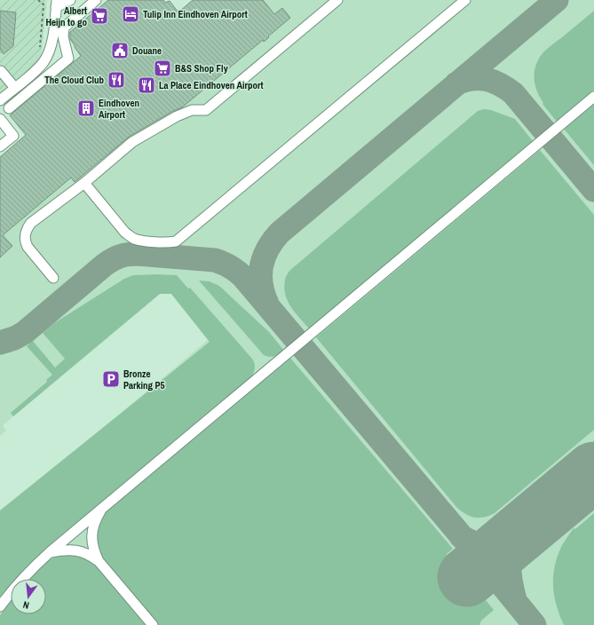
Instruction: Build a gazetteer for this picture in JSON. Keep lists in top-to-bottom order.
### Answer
{
  "places": {
    "hotel": ["Tulip Inn Eindhoven Airport"],
    "supermarket": ["Albert Heijn to go", "B&S Shop Fly"],
    "public building": ["Douane"],
    "restaurant": ["The Cloud Club", "La Place Eindhoven Airport"],
    "building": ["Eindhoven Airport"],
    "parking": ["Bronze Parking P5"]
  },
  "north": "bottom"
}
